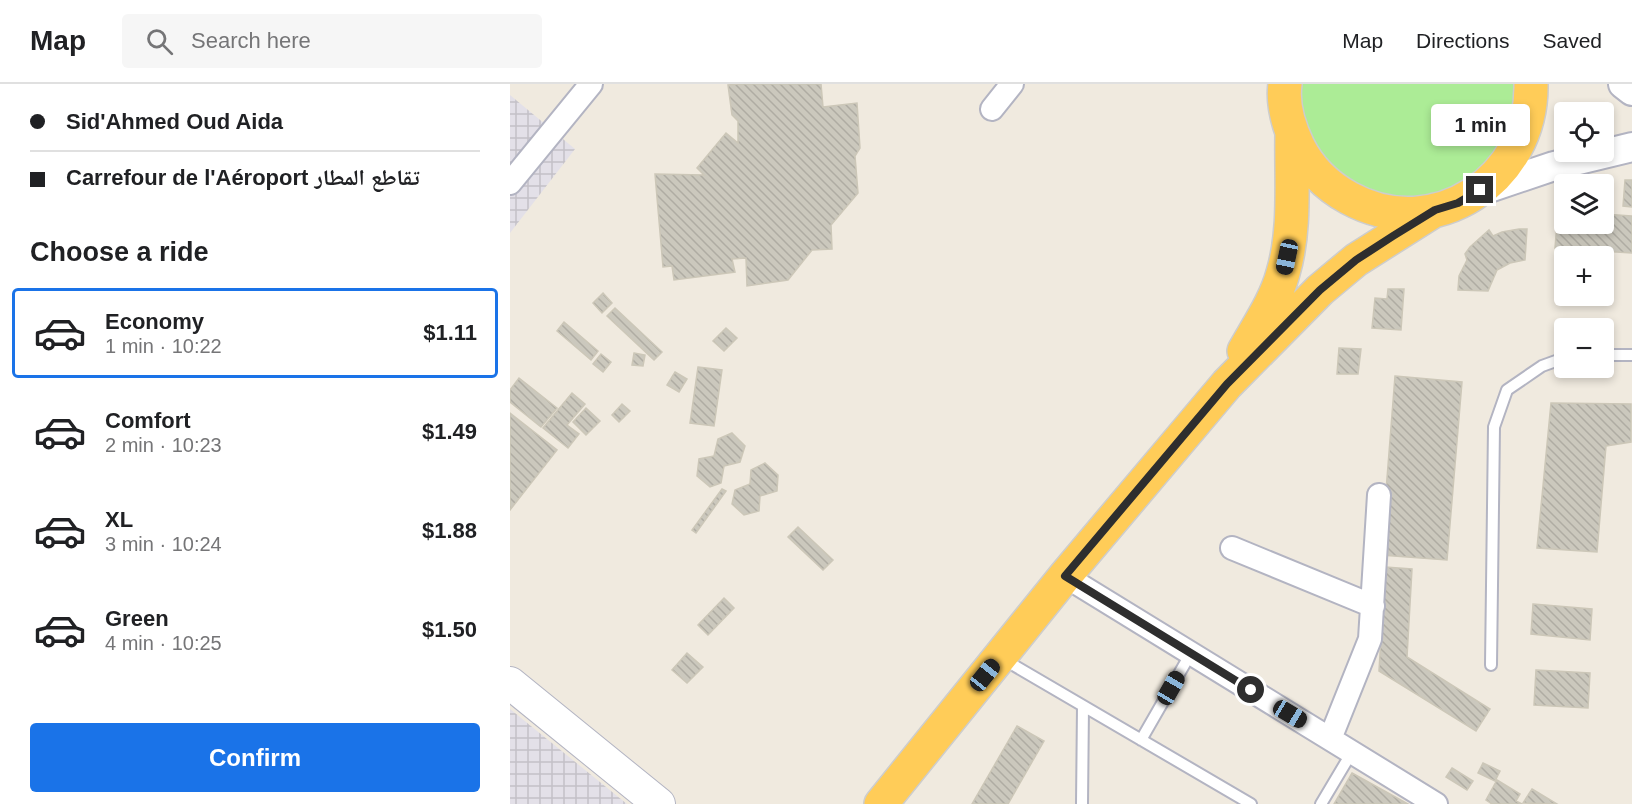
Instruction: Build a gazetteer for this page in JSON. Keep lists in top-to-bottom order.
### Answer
{
  "page": {
    "header": "Map",
    "search": "Search here",
    "nav": ["Map", "Directions", "Saved"],
    "banner": ["Sid'Ahmed Oud Aida", "Carrefour de l'Aéroport تقاطع المطار"],
    "map_buttons": ["+", "−"],
    "bubble": "1 min",
    "heading": "Choose a ride",
    "list": [
      {
        "name": "Economy",
        "note": "1 min · 10:22",
        "value": "$1.11"
      },
      {
        "name": "Comfort",
        "note": "2 min · 10:23",
        "value": "$1.49"
      },
      {
        "name": "XL",
        "note": "3 min · 10:24",
        "value": "$1.88"
      },
      {
        "name": "Green",
        "note": "4 min · 10:25",
        "value": "$1.50"
      }
    ],
    "buttons": "Confirm"
  }
}
